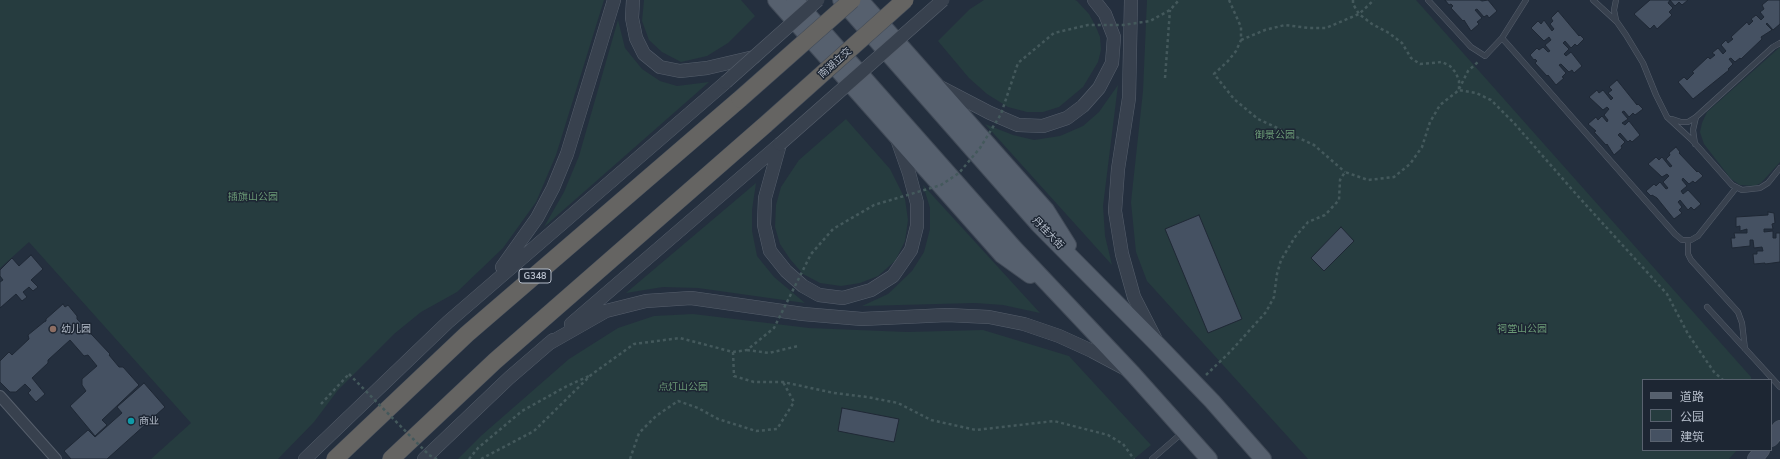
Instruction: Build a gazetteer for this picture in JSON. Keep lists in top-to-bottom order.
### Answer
{
  "streets": {
    "highway": ["南湖立交", "G348"],
    "main road": ["丹桂大街"]
  },
  "parks": [
    "御景公园",
    "插旗山公园",
    "祠堂山公园",
    "点灯山公园"
  ],
  "places": ["幼儿园", "商业"],
  "legend": ["道路", "公园", "建筑"]
}
